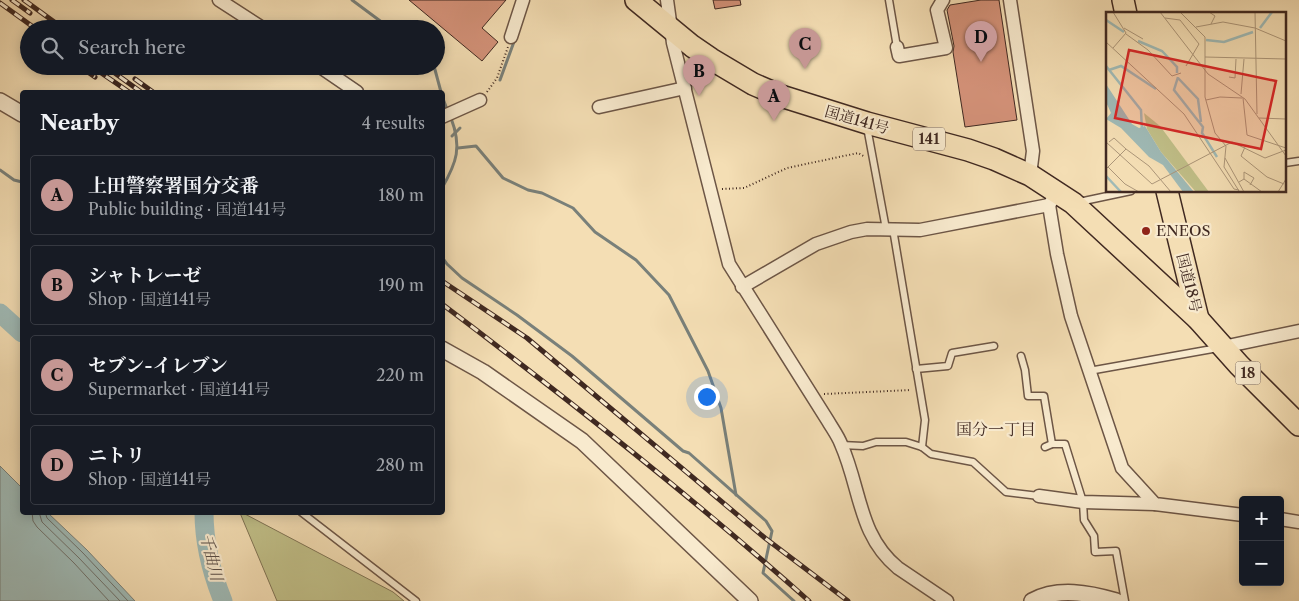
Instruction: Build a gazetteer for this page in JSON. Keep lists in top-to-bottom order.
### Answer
{
  "streets": {
    "highway": [
      "国道141号",
      "141",
      "国道18号",
      "18"
    ]
  },
  "crossings": [
    ["国道141号", "国道18号"]
  ],
  "districts": ["国分一丁目"],
  "water": ["千曲川"],
  "places": ["ENEOS"],
  "page": {
    "search": "Search here",
    "pins": [
      "D",
      "C",
      "B",
      "A"
    ],
    "heading": ["Nearby", "4 results"],
    "list": [
      {
        "mark": "A",
        "name": "上田警察署国分交番",
        "note": "Public building · 国道141号",
        "value": "180 m"
      },
      {
        "mark": "B",
        "name": "シャトレーゼ",
        "note": "Shop · 国道141号",
        "value": "190 m"
      },
      {
        "mark": "C",
        "name": "セブン-イレブン",
        "note": "Supermarket · 国道141号",
        "value": "220 m"
      },
      {
        "mark": "D",
        "name": "ニトリ",
        "note": "Shop · 国道141号",
        "value": "280 m"
      }
    ],
    "map_buttons": ["+", "−"]
  }
}
